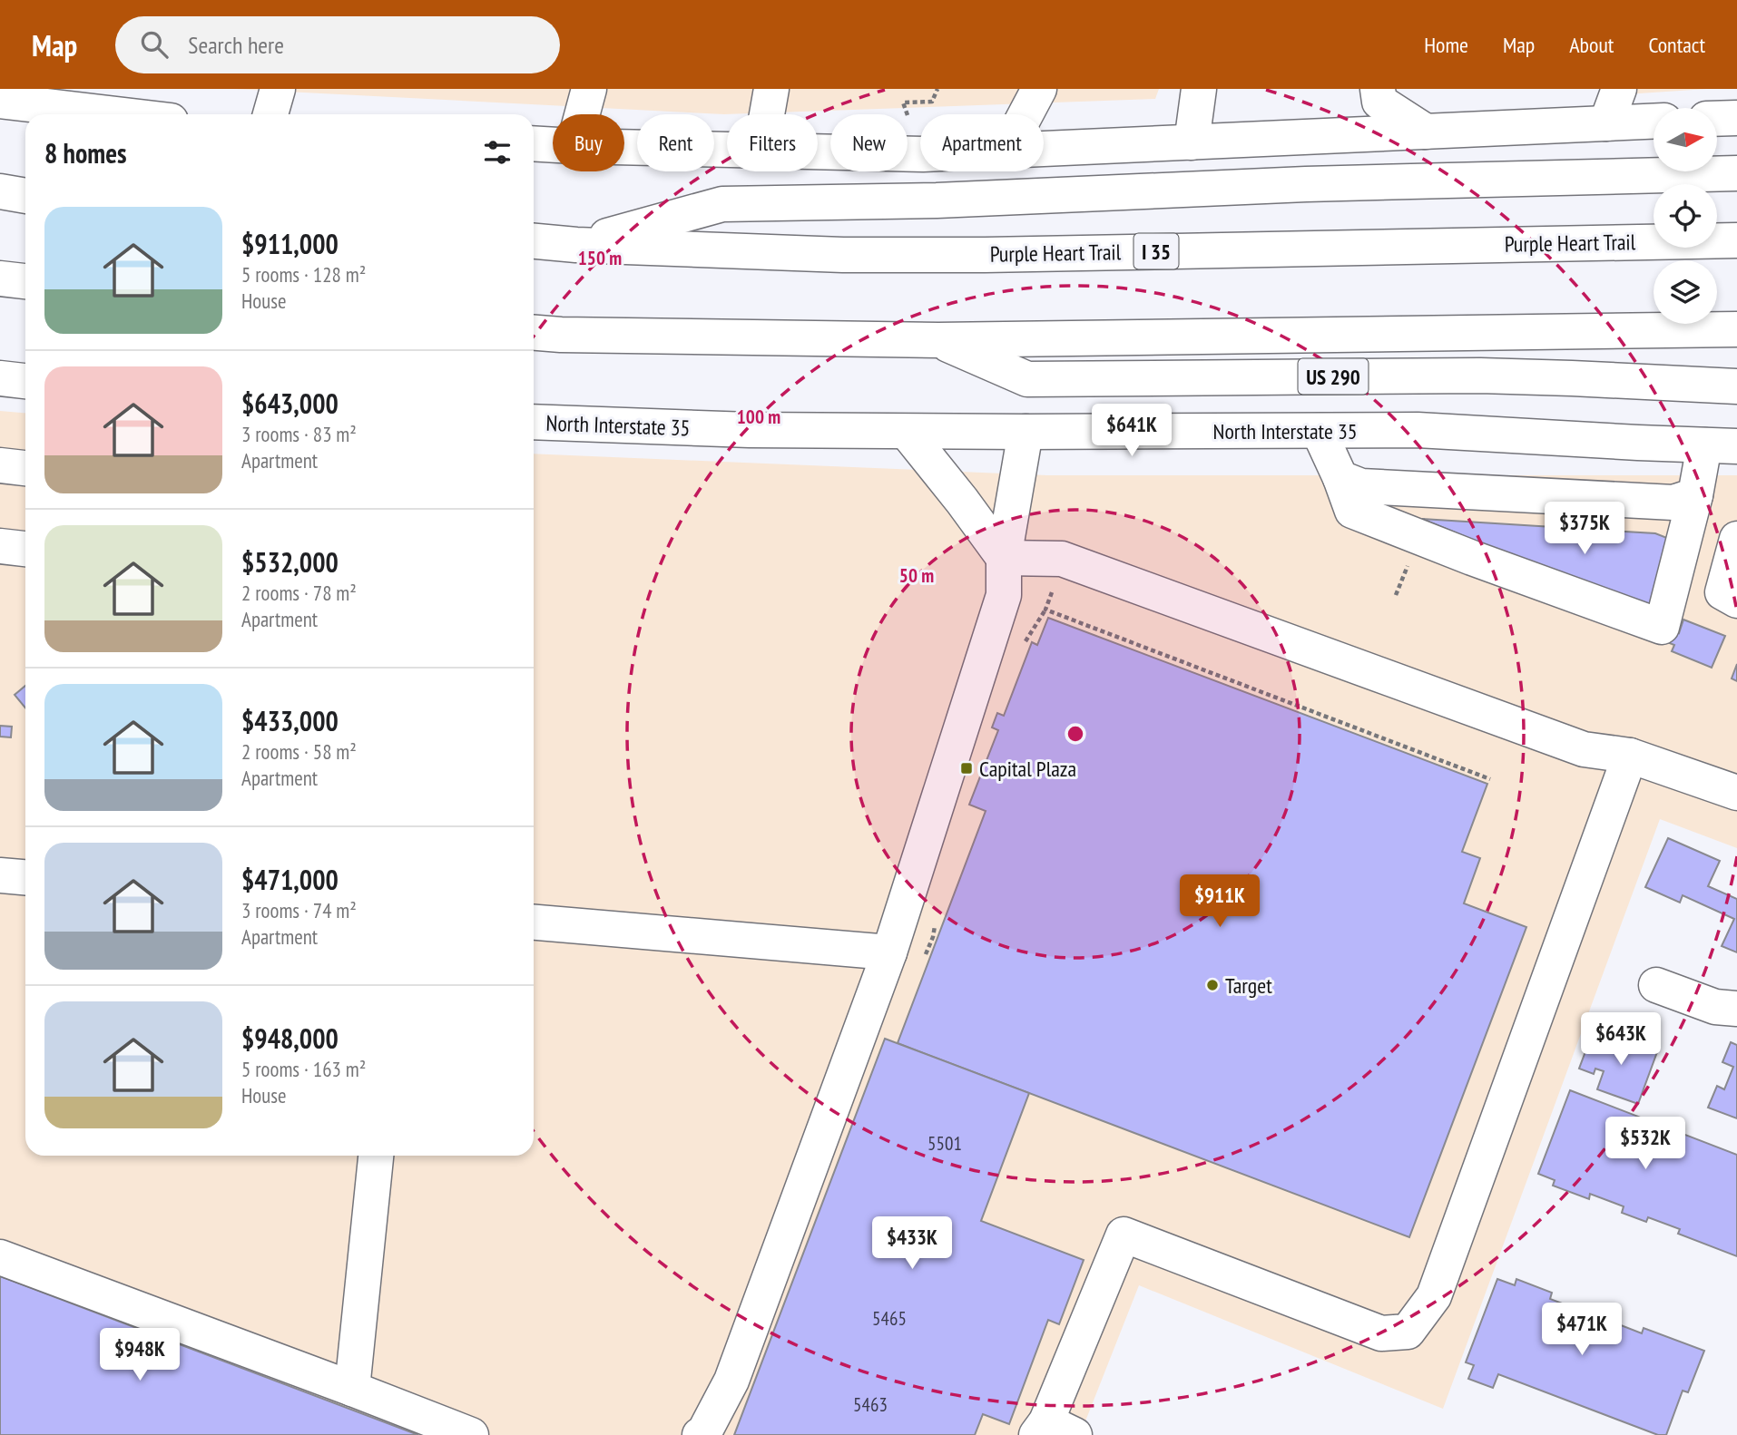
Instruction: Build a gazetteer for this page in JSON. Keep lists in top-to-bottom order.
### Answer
{
  "streets": {
    "main road": [
      "Purple Heart Trail",
      "I 35",
      "US 290",
      "North Interstate 35"
    ]
  },
  "places": {
    "transit": ["Capital Plaza"],
    "other": ["Target"]
  },
  "house_numbers": ["5501", "5465", "5463"],
  "north": "right",
  "page": {
    "header": "Map",
    "search": "Search here",
    "nav": [
      "Home",
      "Map",
      "About",
      "Contact"
    ],
    "chip": [
      "Buy",
      "Rent",
      "Filters",
      "New",
      "Apartment"
    ],
    "heading": "8 homes",
    "list": [
      {
        "name": "$911,000",
        "note": "5 rooms · 128 m² · House"
      },
      {
        "name": "$643,000",
        "note": "3 rooms · 83 m² · Apartment"
      },
      {
        "name": "$532,000",
        "note": "2 rooms · 78 m² · Apartment"
      },
      {
        "name": "$433,000",
        "note": "2 rooms · 58 m² · Apartment"
      },
      {
        "name": "$471,000",
        "note": "3 rooms · 74 m² · Apartment"
      },
      {
        "name": "$948,000",
        "note": "5 rooms · 163 m² · House"
      }
    ],
    "price": [
      "$641K",
      "$375K",
      "$911K",
      "$643K",
      "$532K",
      "$433K",
      "$471K",
      "$948K"
    ]
  },
  "rings": ["150 m", "100 m", "50 m"]
}
